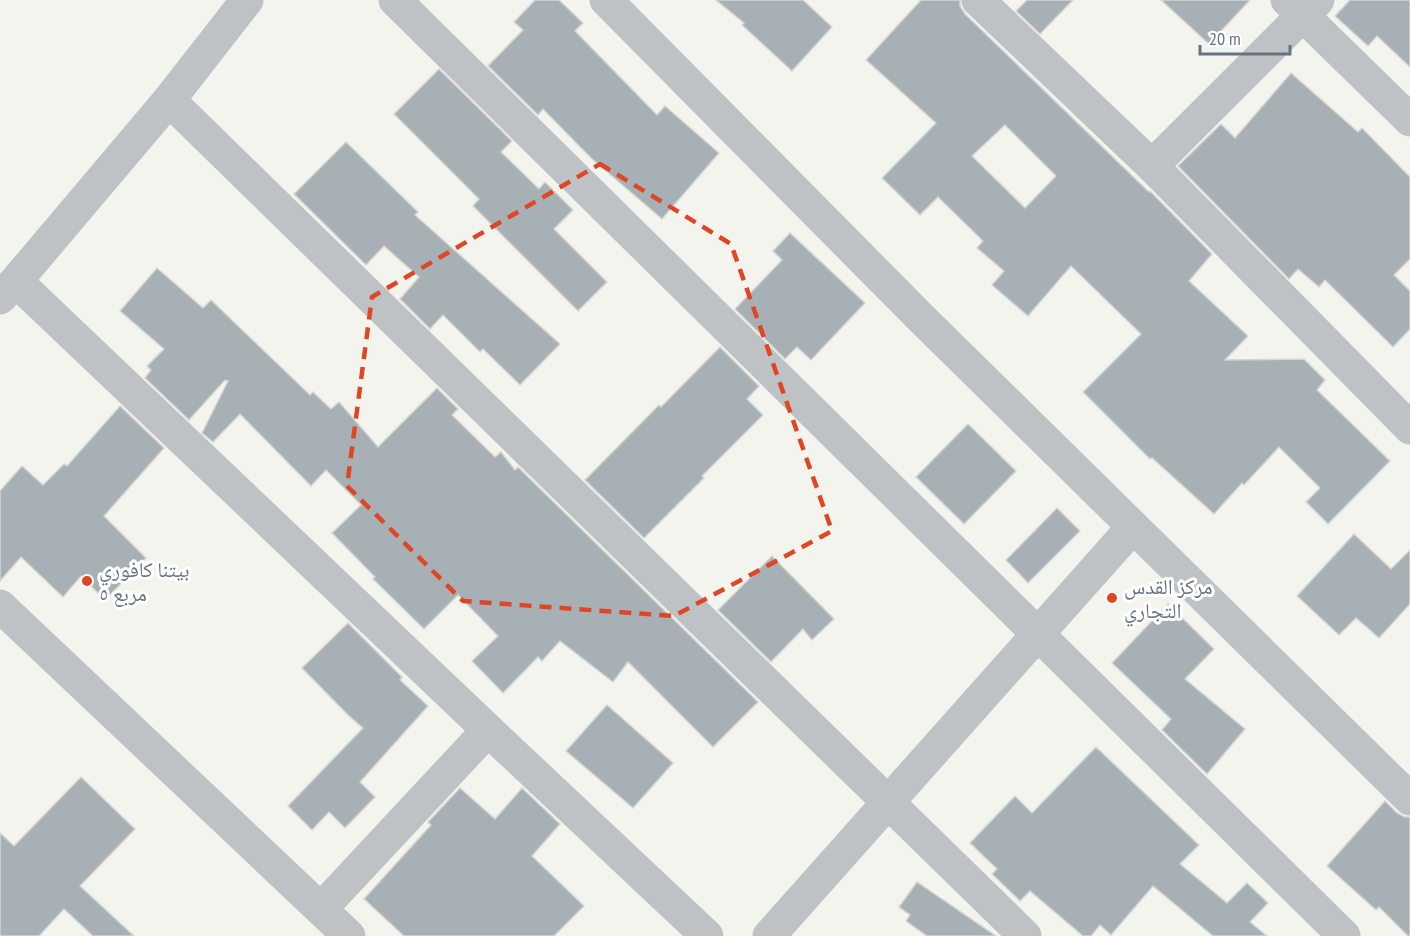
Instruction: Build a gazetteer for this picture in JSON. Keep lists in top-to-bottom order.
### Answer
{
  "places": ["بيتنا كافوري مربع ٥", "مركز القدس التجاري"],
  "scale_bar": "20 m"
}
